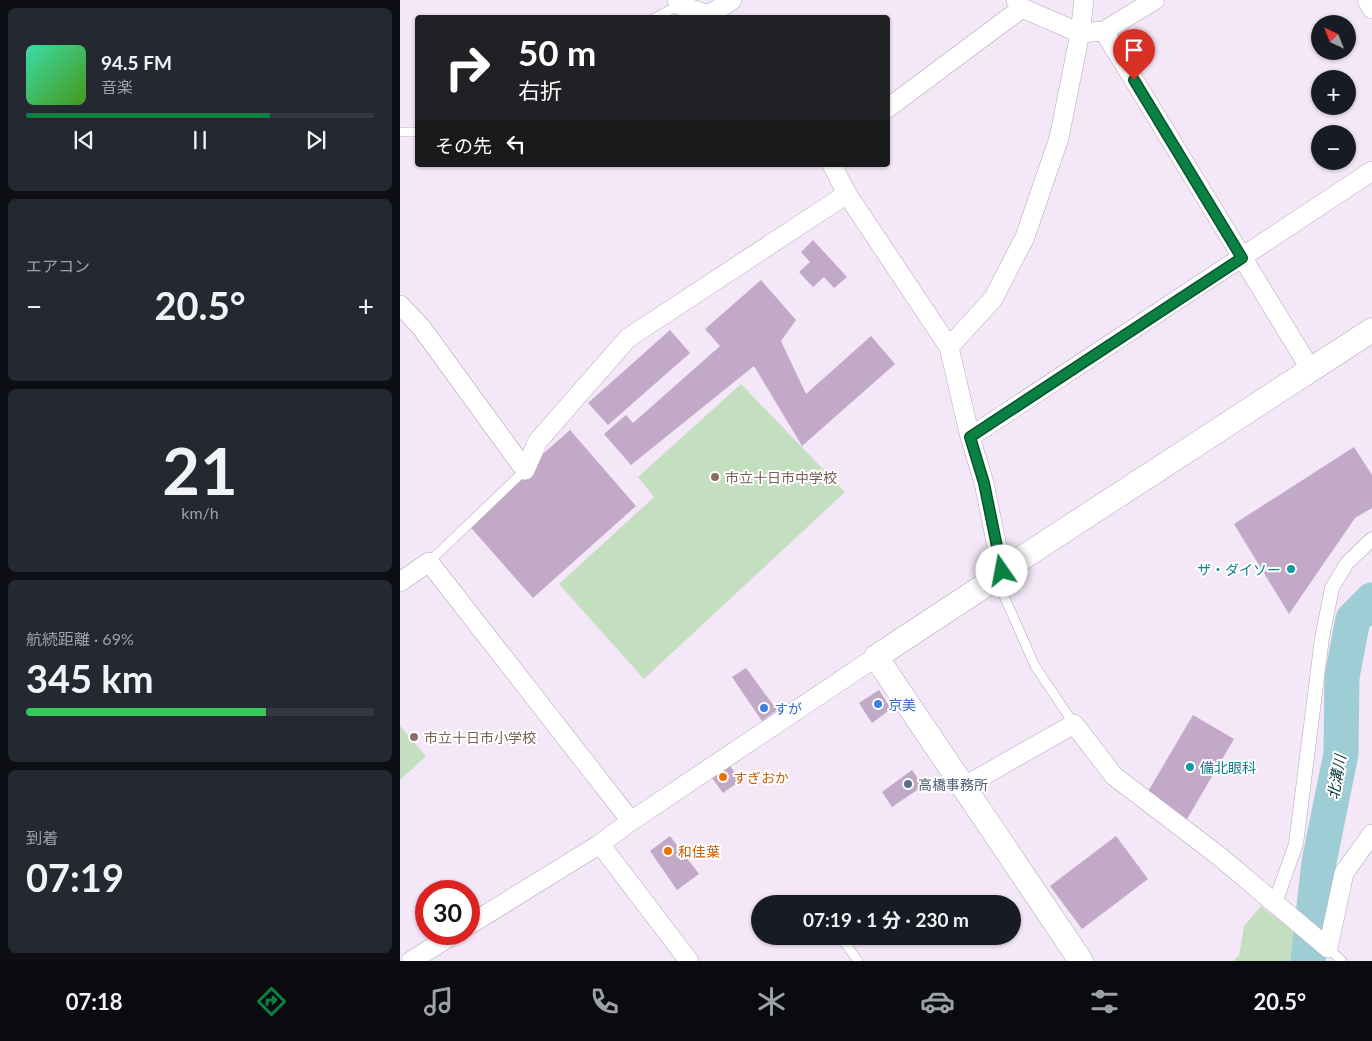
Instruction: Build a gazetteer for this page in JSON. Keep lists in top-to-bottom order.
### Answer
{
  "water": ["北溝川"],
  "places": [
    "市立十日市中学校",
    "ザ・ダイソー",
    "京美",
    "すが",
    "市立十日市小学校",
    "備北眼科",
    "すぎおか",
    "高橋事務所",
    "和佳葉"
  ],
  "north": "top left",
  "page": {
    "map_buttons": ["+", "−"],
    "turn": ["50 m", "右折"],
    "song": ["94.5 FM", "音楽"],
    "then": "その先",
    "tile": [
      "エアコン",
      ["21", "km/h"],
      ["航続距離 · 69%", "345 km"],
      ["到着", "07:19"]
    ],
    "heat": ["−", "20.5°", "+"],
    "limit": "30",
    "trip": "07:19 · 1 分 · 230 m",
    "tabs": ["07:18", "20.5°"]
  }
}
